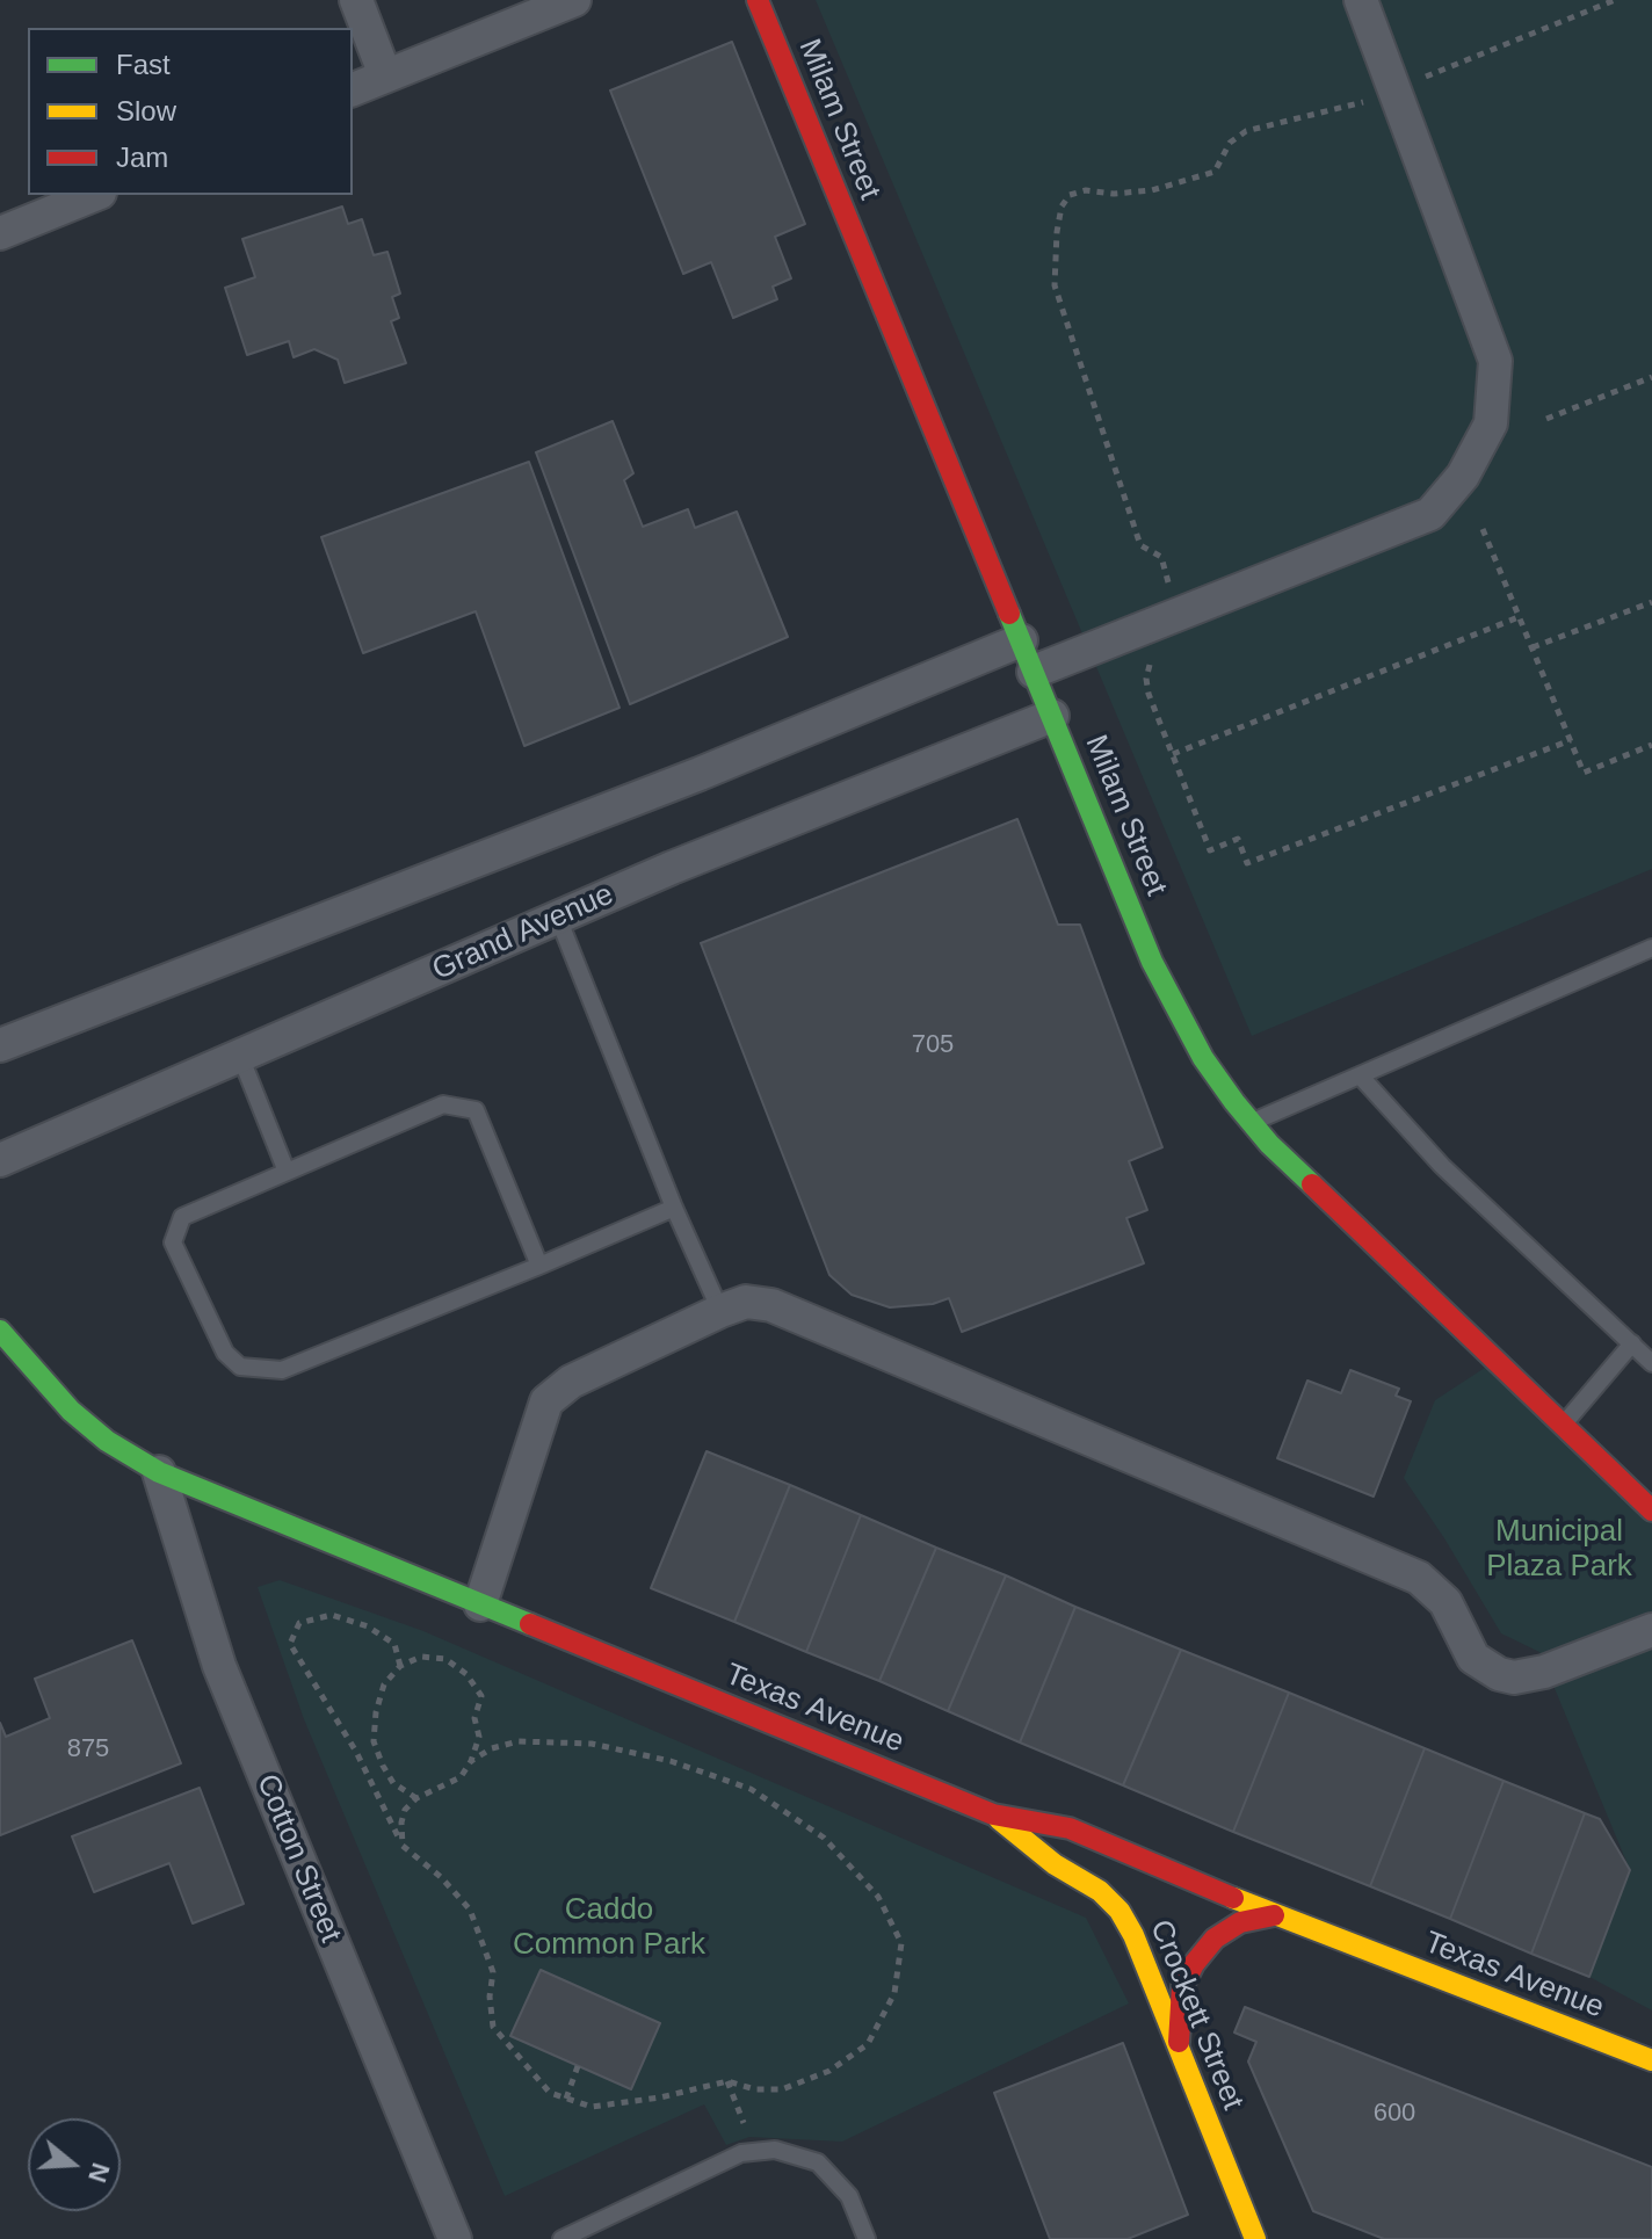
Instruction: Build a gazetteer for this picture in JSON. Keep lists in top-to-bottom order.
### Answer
{
  "streets": {
    "main road": ["Milam Street", "Texas Avenue", "Crockett Street"],
    "street": ["Grand Avenue", "Cotton Street"]
  },
  "crossings": [
    ["Milam Street", "Grand Avenue"],
    ["Texas Avenue", "Cotton Street"],
    ["Texas Avenue", "Crockett Street"]
  ],
  "parks": ["Municipal Plaza Park", "Caddo Common Park"],
  "house_numbers": ["705", "875", "600"],
  "legend": ["Fast", "Slow", "Jam"],
  "north": "right"
}
